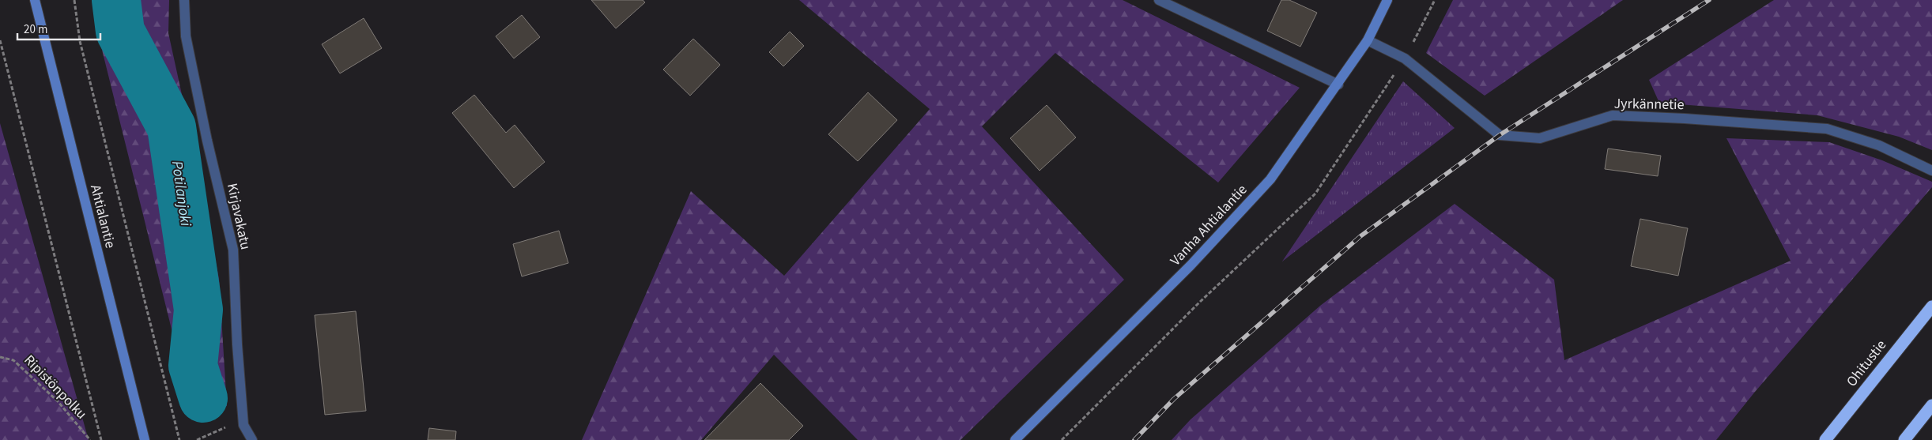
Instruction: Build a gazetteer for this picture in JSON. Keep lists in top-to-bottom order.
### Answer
{
  "streets": {
    "highway": ["Ohitustie"],
    "street": [
      "Jyrkännetie",
      "Ahtialantie",
      "Kirjavakatu",
      "Vanha Ahtialantie"
    ],
    "path": ["Ripistönpolku"]
  },
  "crossings": [
    ["Jyrkännetie", "Vanha Ahtialantie"]
  ],
  "water": ["Potilanjoki"],
  "scale_bar": "20 m"
}
